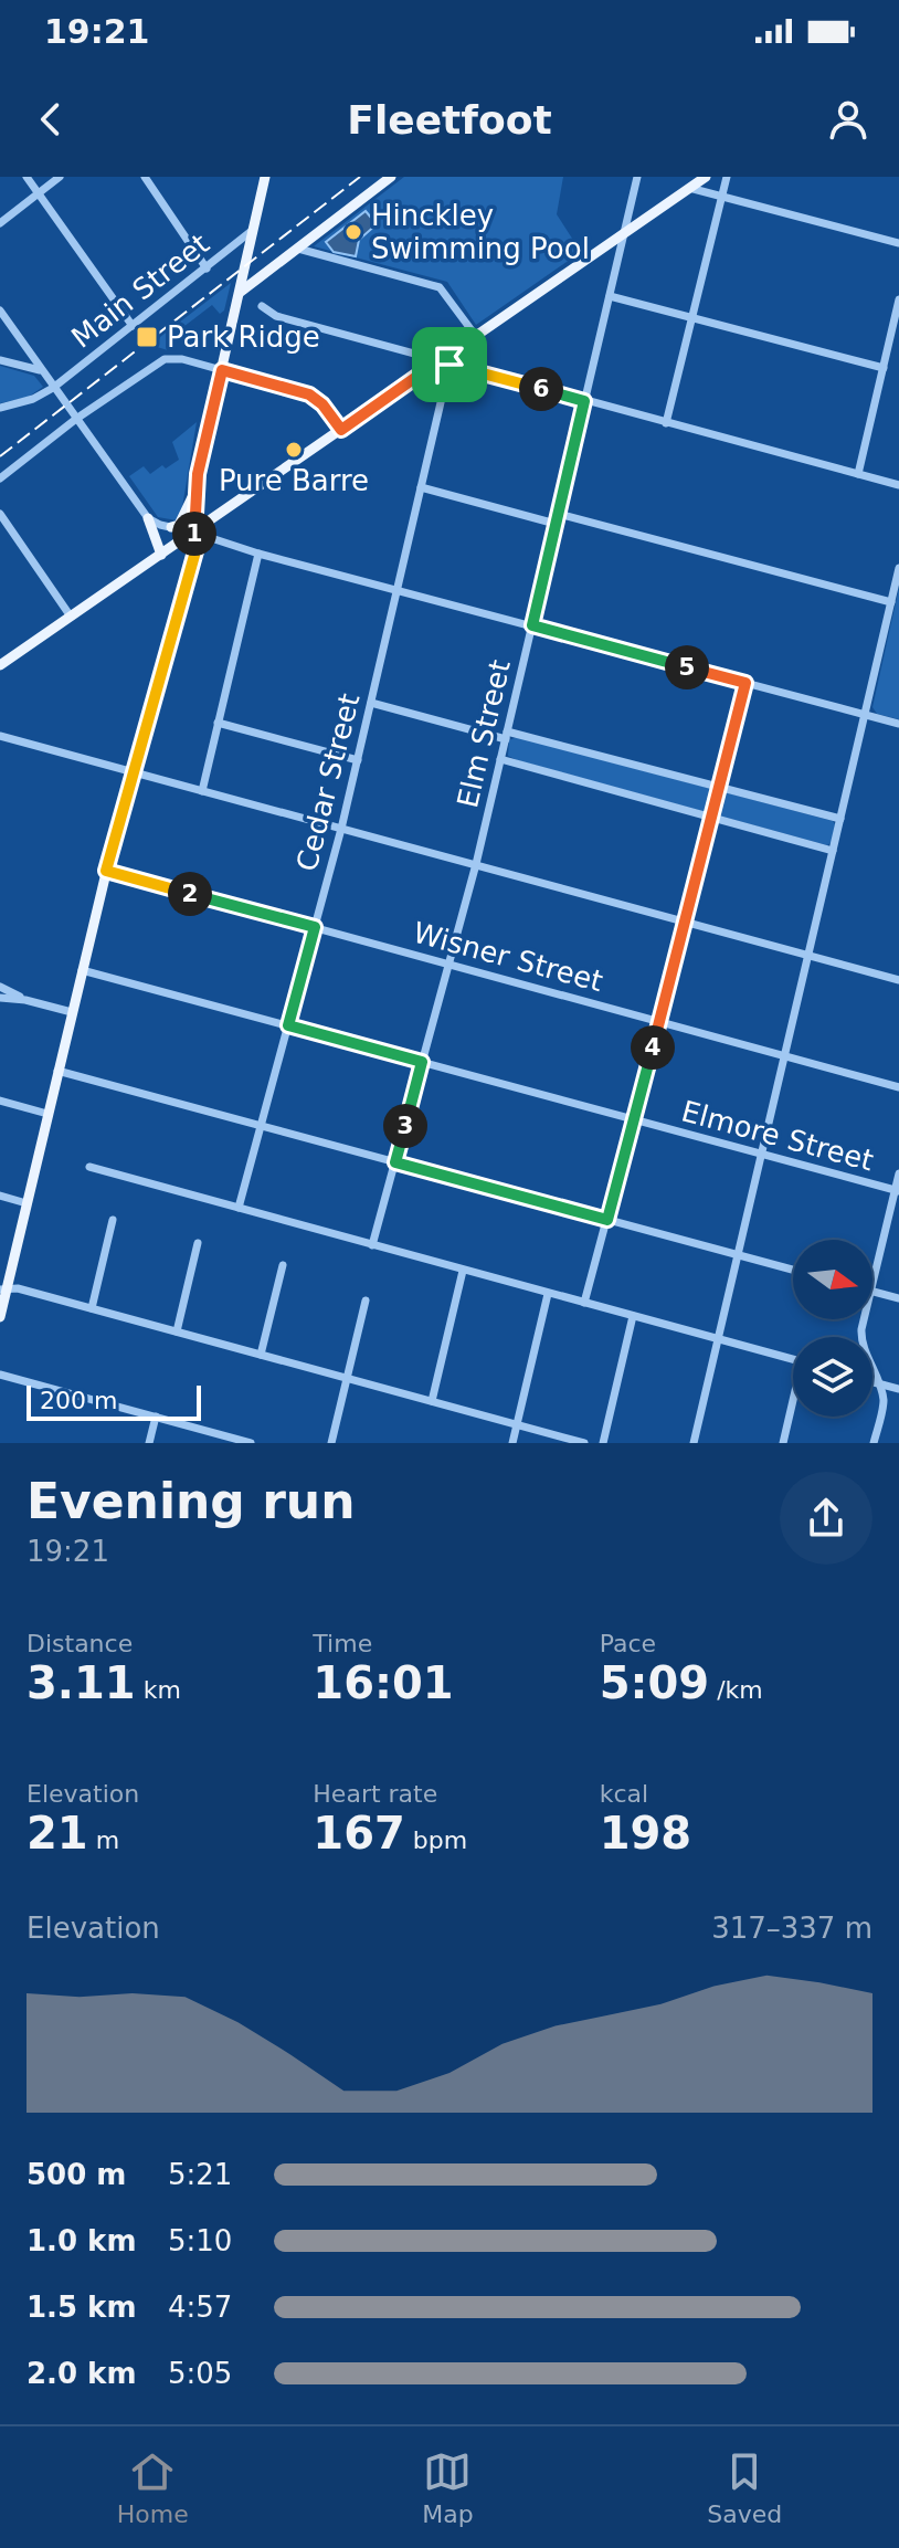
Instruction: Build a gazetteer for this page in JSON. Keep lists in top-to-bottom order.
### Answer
{
  "streets": {
    "street": [
      "Main Street",
      "Elm Street",
      "Cedar Street",
      "Wisner Street",
      "Elmore Street"
    ]
  },
  "crossings": [
    ["Elm Street", "Wisner Street"],
    ["Elm Street", "Elmore Street"],
    ["Cedar Street", "Wisner Street"],
    ["Cedar Street", "Elmore Street"]
  ],
  "places": {
    "other": ["Hinckley Swimming Pool", "Pure Barre"],
    "transit": ["Park Ridge"]
  },
  "scale_bar": "200 m",
  "north": "right",
  "page": {
    "status": "19:21",
    "header": "Fleetfoot",
    "pins": [
      "6",
      "1",
      "5",
      "2",
      "4",
      "3"
    ],
    "scale": "200 m",
    "heading": ["Evening run", "19:21"],
    "stats": [
      ["Distance", "3.11 km"],
      ["Time", "16:01"],
      ["Pace", "5:09 /km"],
      ["Elevation", "21 m"],
      ["Heart rate", "167 bpm"],
      ["kcal", "198"]
    ],
    "chart": ["Elevation", "317–337 m"],
    "list": [
      {
        "name": "500 m",
        "note": "5:21"
      },
      {
        "name": "1.0 km",
        "note": "5:10"
      },
      {
        "name": "1.5 km",
        "note": "4:57"
      },
      {
        "name": "2.0 km",
        "note": "5:05"
      }
    ],
    "tabs": ["Home", "Map", "Saved"]
  }
}
